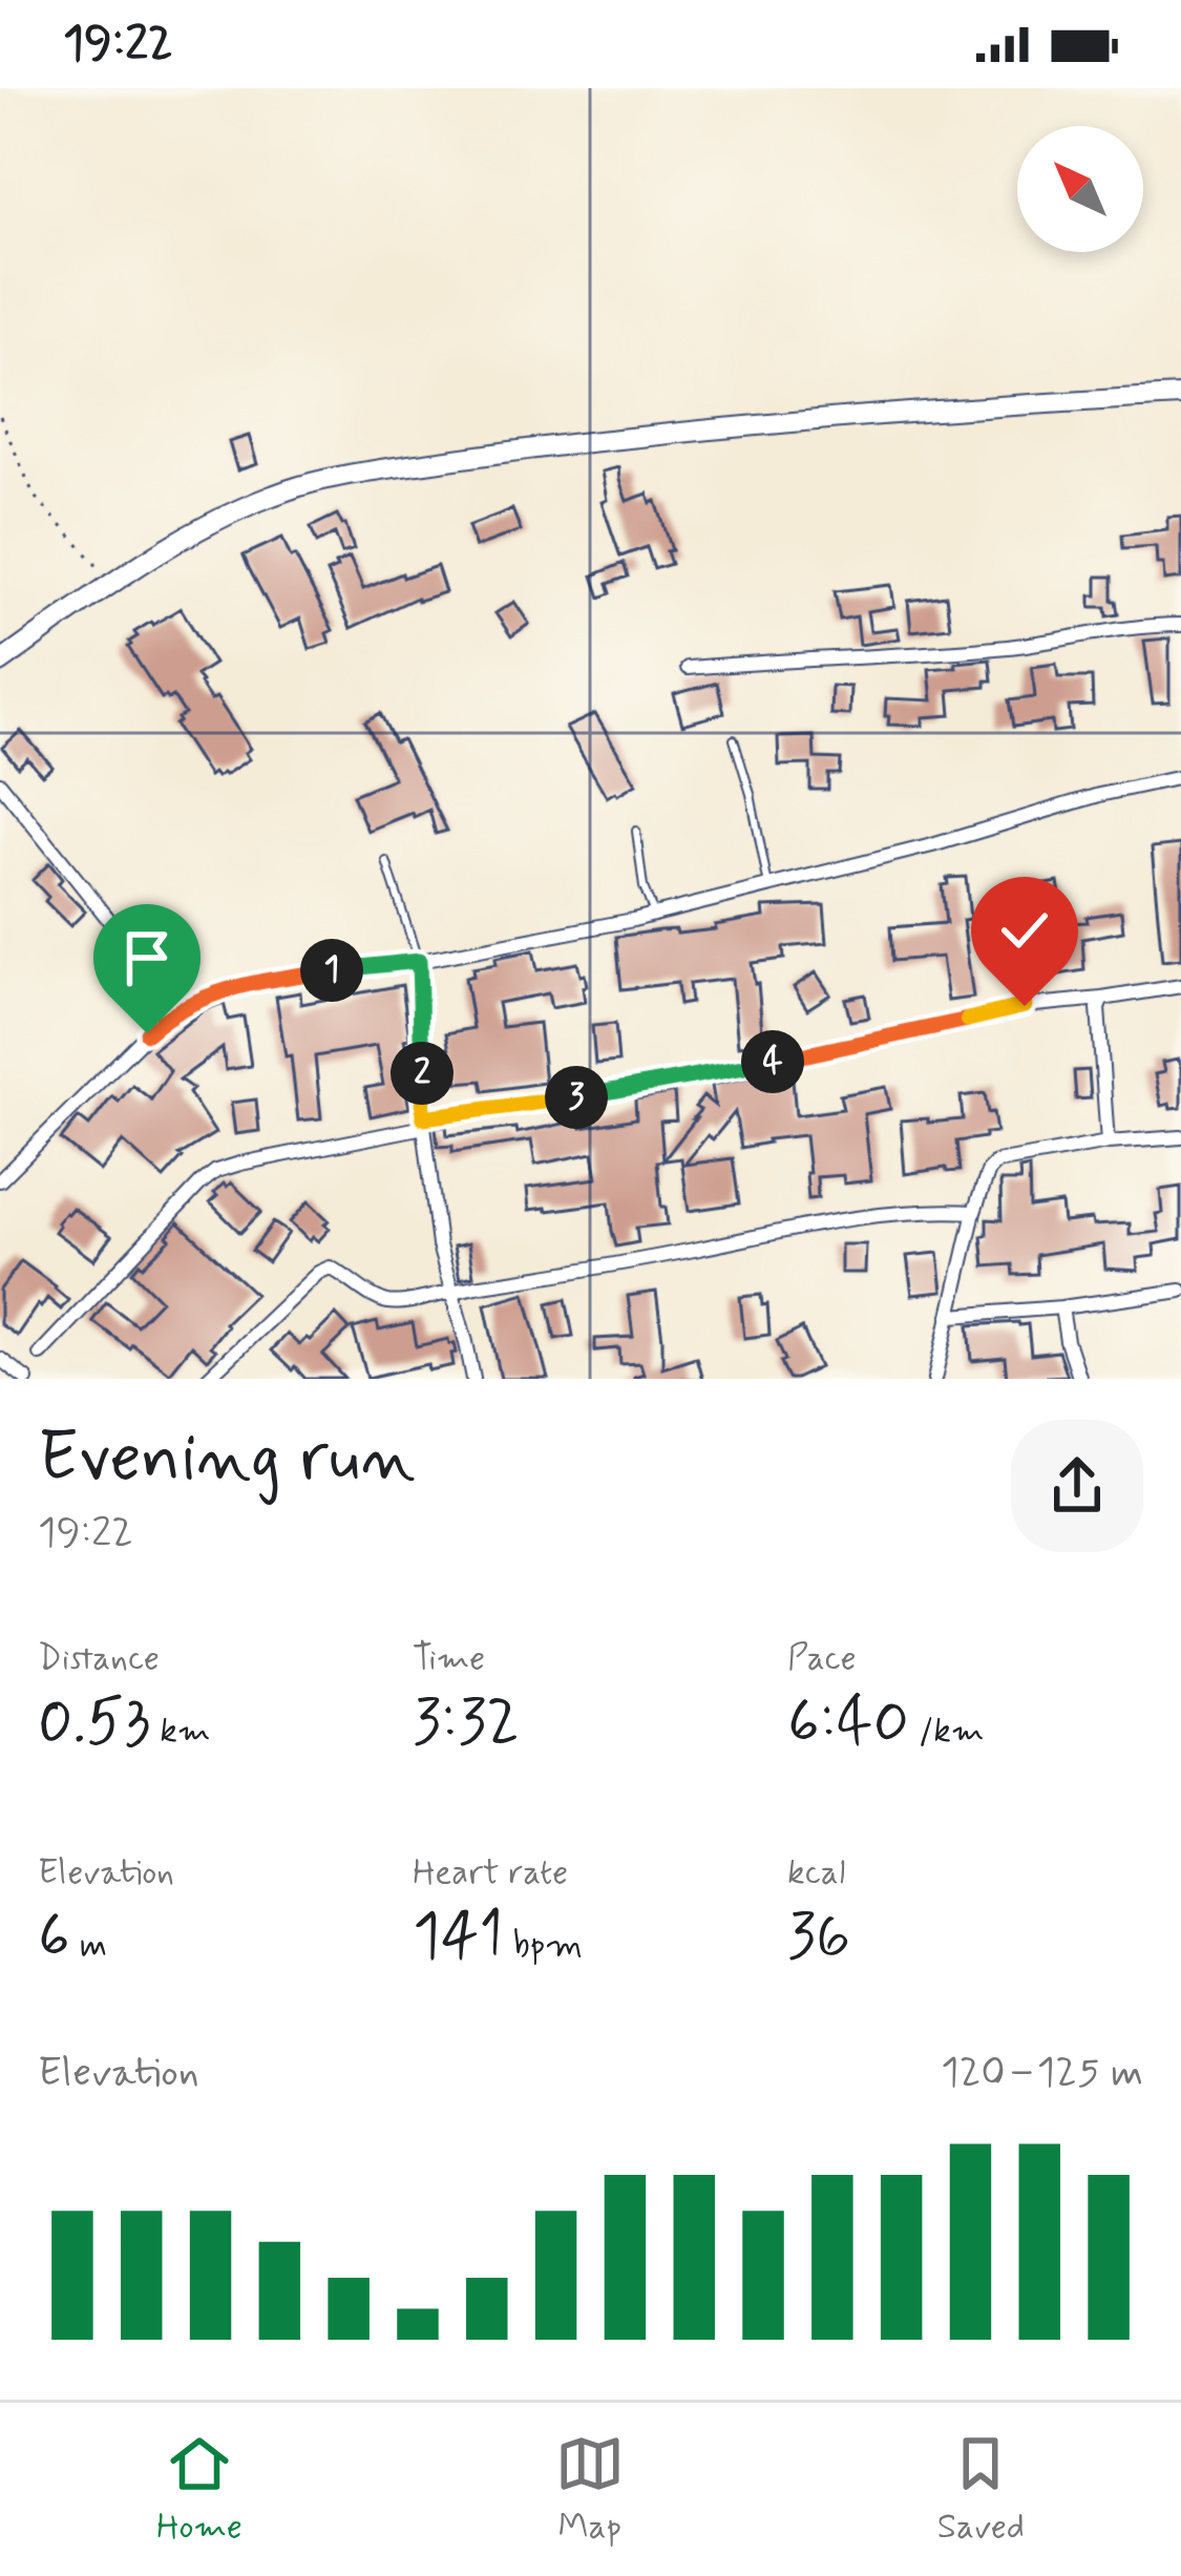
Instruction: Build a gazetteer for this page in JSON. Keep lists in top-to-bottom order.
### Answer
{
  "north": "top left",
  "page": {
    "status": "19:22",
    "pins": [
      "1",
      "4",
      "2",
      "3"
    ],
    "heading": ["Evening run", "19:22"],
    "stats": [
      ["Distance", "0.53 km"],
      ["Time", "3:32"],
      ["Pace", "6:40 /km"],
      ["Elevation", "6 m"],
      ["Heart rate", "141 bpm"],
      ["kcal", "36"]
    ],
    "chart": ["Elevation", "120–125 m"],
    "tabs": ["Home", "Map", "Saved"]
  }
}
